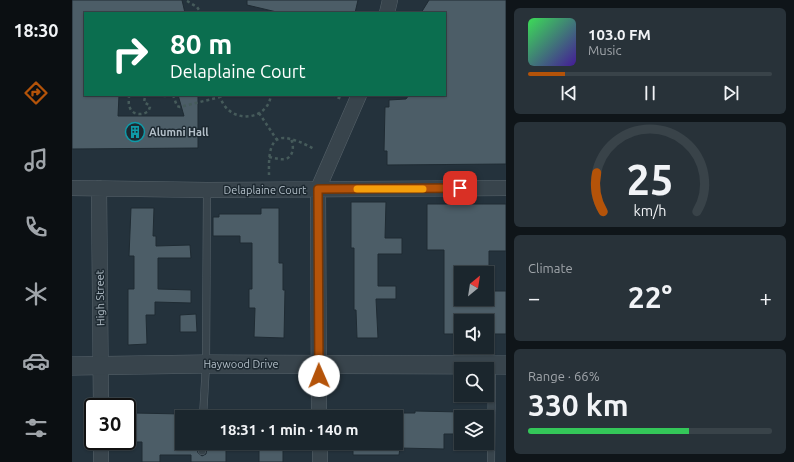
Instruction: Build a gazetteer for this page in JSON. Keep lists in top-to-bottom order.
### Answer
{
  "streets": {
    "street": ["Delaplaine Court", "High Street", "Haywood Drive"]
  },
  "crossings": [
    ["Delaplaine Court", "High Street"],
    ["High Street", "Haywood Drive"]
  ],
  "places": {
    "building": ["Alumni Hall"]
  },
  "north": "top right",
  "page": {
    "tabs": "18:30",
    "turn": ["80 m", "Delaplaine Court"],
    "song": ["103.0 FM", "Music"],
    "tile": [
      "Climate",
      ["Range · 66%", "330 km"]
    ],
    "heat": ["−", "22°", "+"],
    "limit": "30",
    "trip": "18:31 · 1 min · 140 m",
    "gauge": ["25", "km/h"]
  }
}
